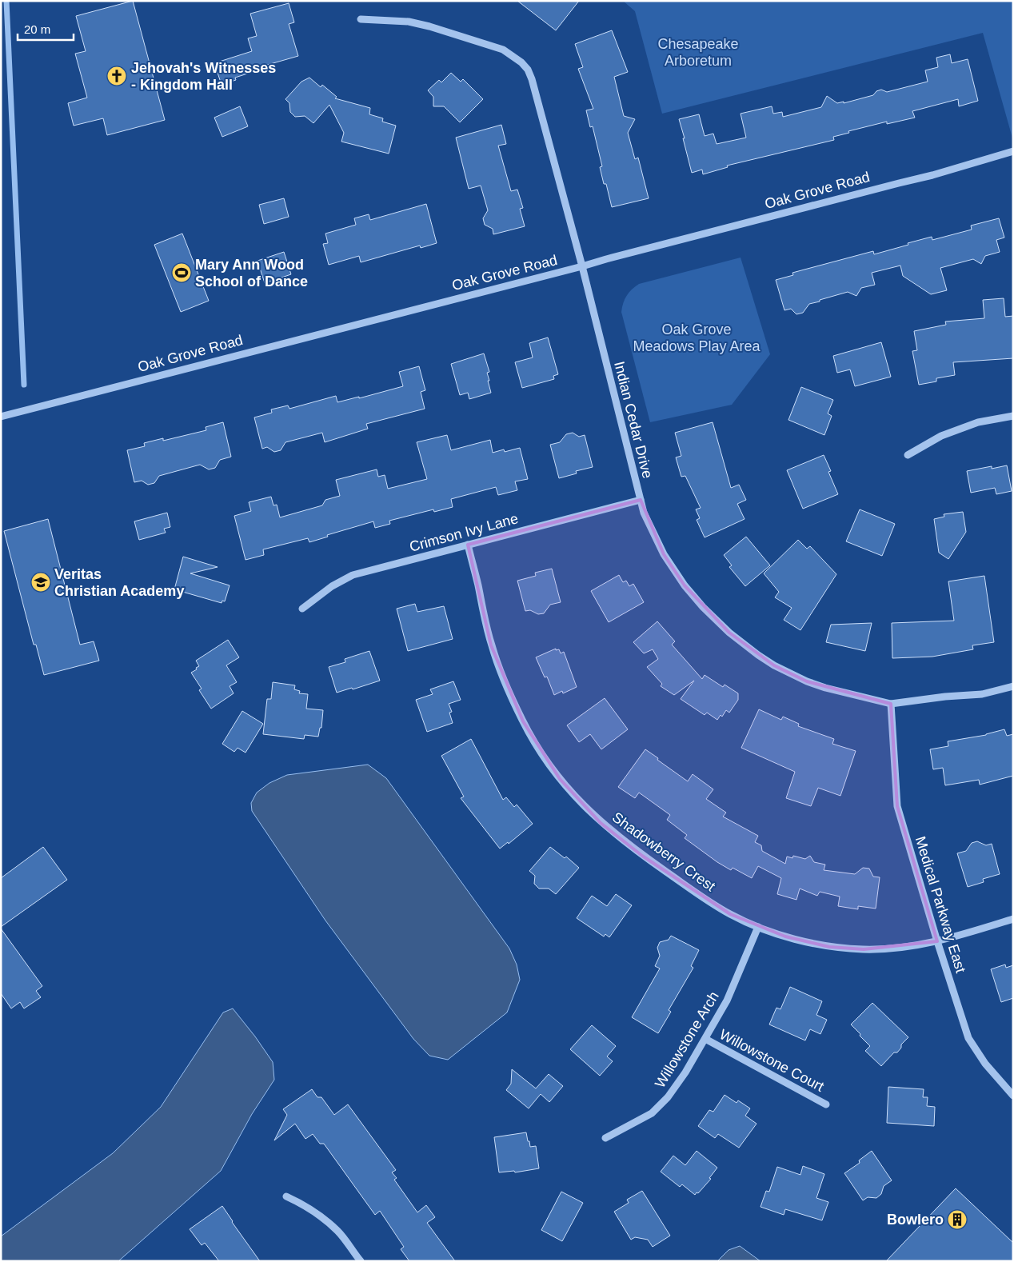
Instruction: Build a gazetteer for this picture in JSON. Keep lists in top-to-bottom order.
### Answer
{
  "streets": {
    "street": [
      "Oak Grove Road",
      "Indian Cedar Drive",
      "Crimson Ivy Lane",
      "Shadowberry Crest",
      "Medical Parkway East",
      "Willowstone Arch",
      "Willowstone Court"
    ]
  },
  "crossings": [
    ["Oak Grove Road", "Indian Cedar Drive"],
    ["Indian Cedar Drive", "Crimson Ivy Lane"],
    ["Indian Cedar Drive", "Medical Parkway East"],
    ["Crimson Ivy Lane", "Shadowberry Crest"],
    ["Shadowberry Crest", "Medical Parkway East"],
    ["Shadowberry Crest", "Willowstone Arch"],
    ["Willowstone Arch", "Willowstone Court"]
  ],
  "parks": ["Chesapeake Arboretum", "Oak Grove Meadows Play Area"],
  "places": {
    "church": ["Jehovah's Witnesses - Kingdom Hall"],
    "sports": ["Mary Ann Wood School of Dance"],
    "school or university": ["Veritas Christian Academy"],
    "building": ["Bowlero"]
  },
  "scale_bar": "20 m"
}
